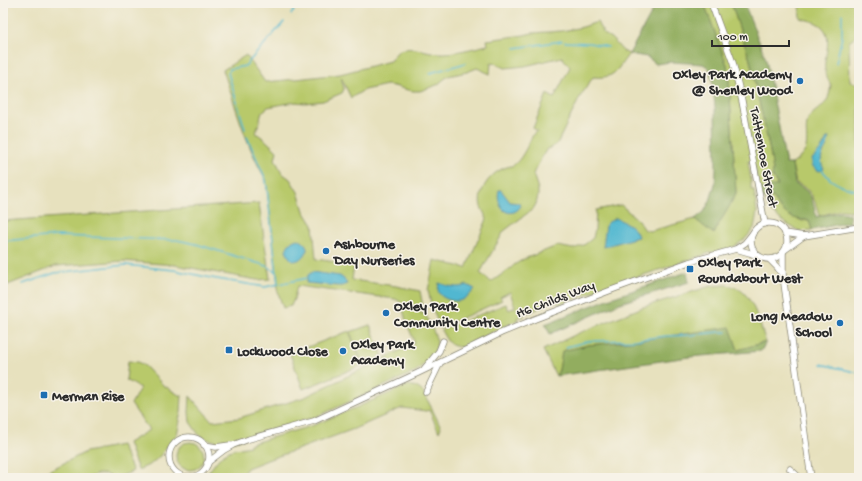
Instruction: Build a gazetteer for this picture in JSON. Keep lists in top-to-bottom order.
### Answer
{
  "streets": {
    "street": ["Tattenhoe Street", "H6 Childs Way"]
  },
  "crossings": [
    ["Tattenhoe Street", "H6 Childs Way"]
  ],
  "places": {
    "other": [
      "Oxley Park Academy @ Shenley Wood",
      "Ashbourne Day Nurseries",
      "Oxley Park Community Centre",
      "Long Meadow School",
      "Oxley Park Academy"
    ],
    "transit": ["Oxley Park Roundabout West", "Lockwood Close", "Merman Rise"]
  },
  "scale_bar": "100 m"
}
